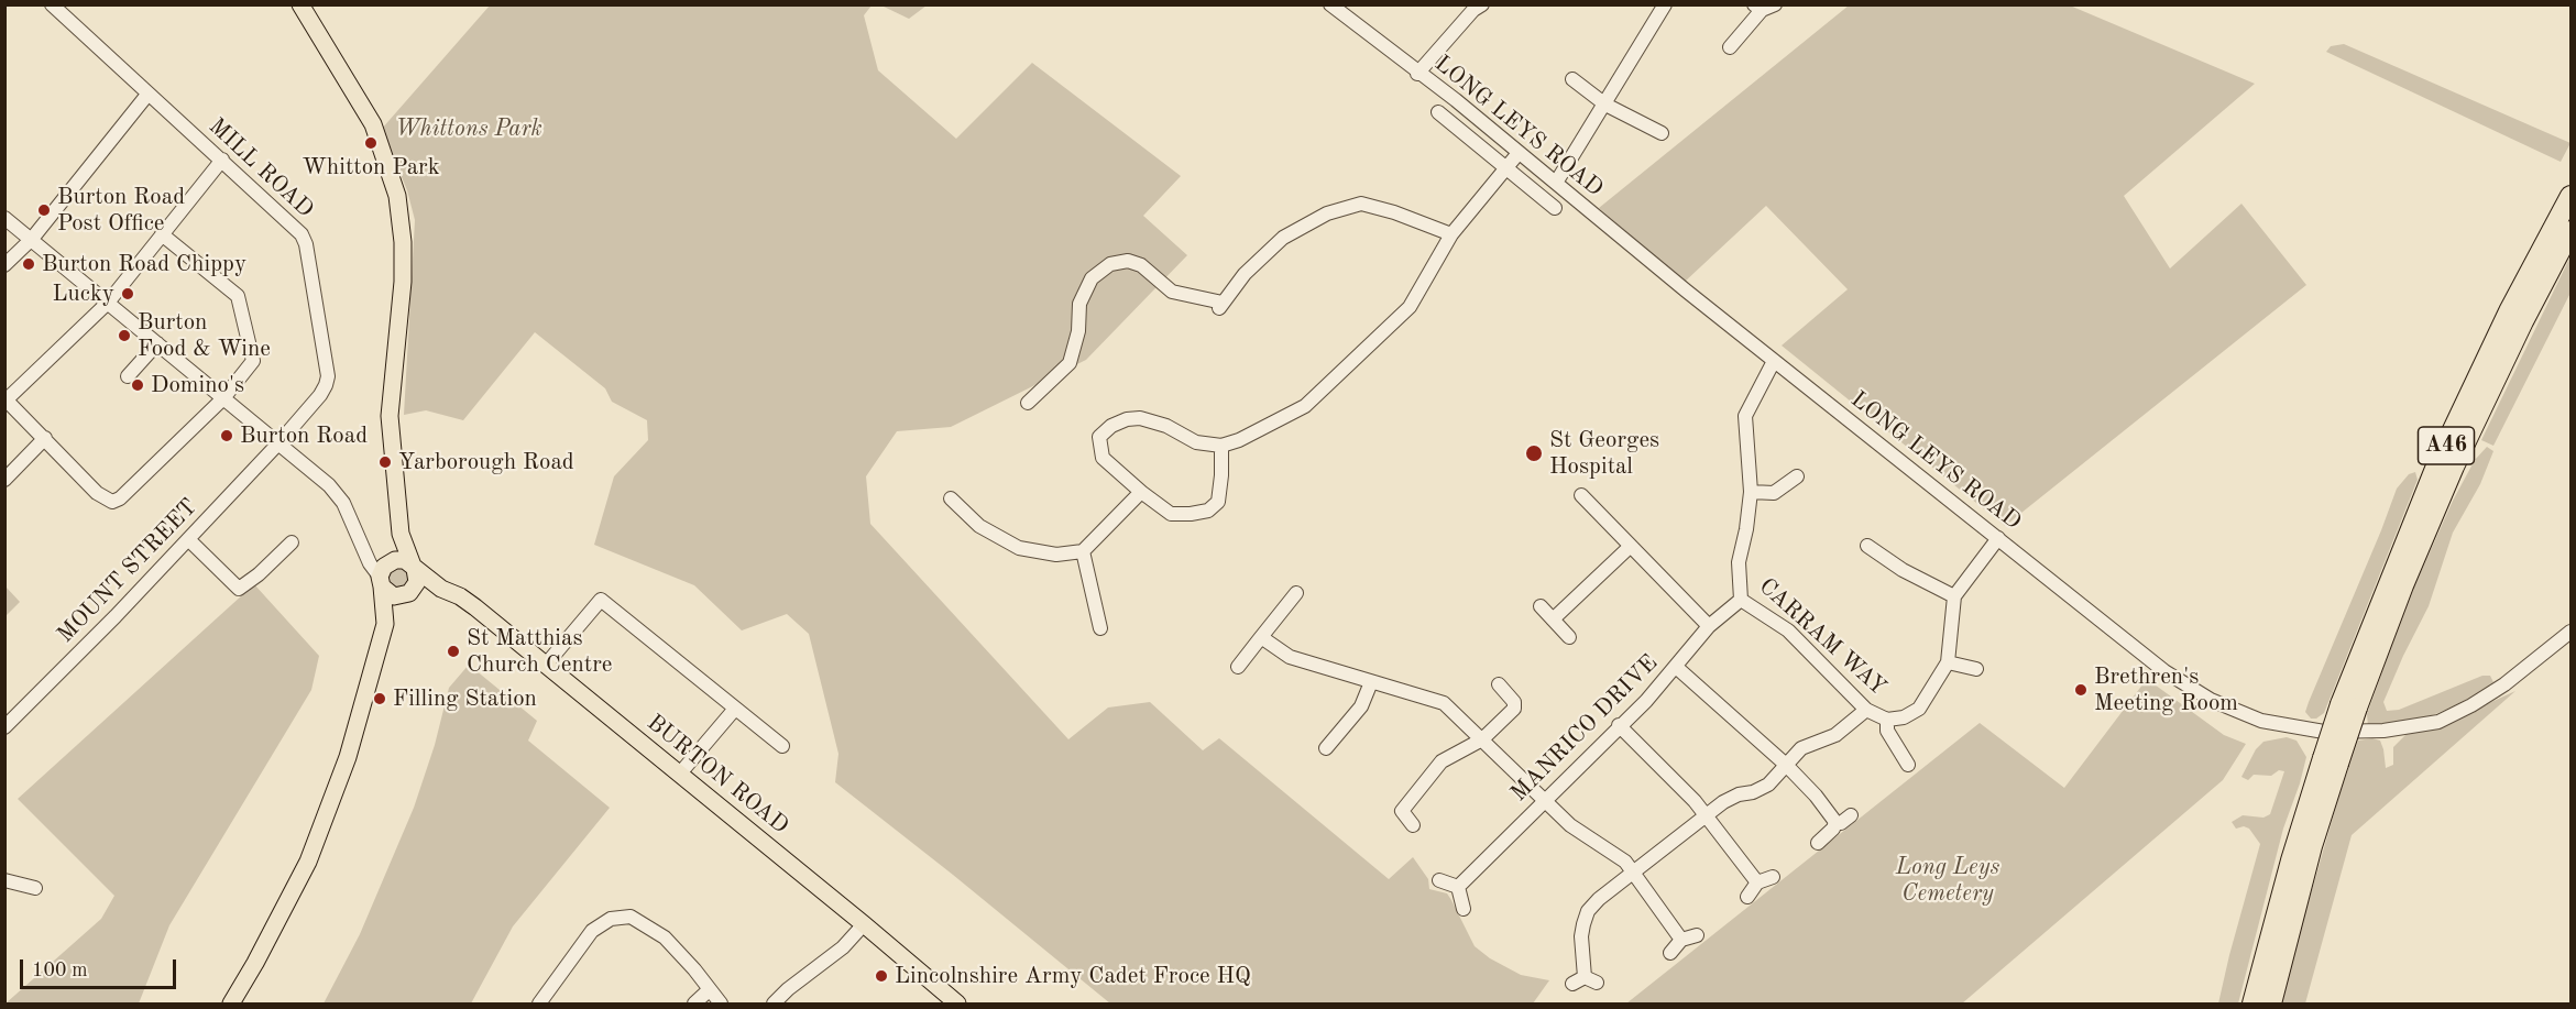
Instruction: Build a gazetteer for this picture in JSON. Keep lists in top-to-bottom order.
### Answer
{
  "streets": {
    "highway": ["A46"],
    "main road": ["BURTON ROAD"],
    "street": [
      "LONG LEYS ROAD",
      "MILL ROAD",
      "MOUNT STREET",
      "CARRAM WAY",
      "MANRICO DRIVE"
    ]
  },
  "crossings": [
    ["LONG LEYS ROAD", "CARRAM WAY"],
    ["MILL ROAD", "MOUNT STREET"],
    ["CARRAM WAY", "MANRICO DRIVE"]
  ],
  "parks": ["Whittons Park", "Long Leys Cemetery"],
  "places": [
    "Whitton Park",
    "Burton Road Post Office",
    "Burton Road Chippy",
    "Lucky",
    "Burton Food & Wine",
    "Domino's",
    "Burton Road",
    "St Georges Hospital",
    "Yarborough Road",
    "St Matthias Church Centre",
    "Brethren's Meeting Room",
    "Filling Station",
    "Lincolnshire Army Cadet Froce HQ"
  ],
  "scale_bar": "100 m"
}
